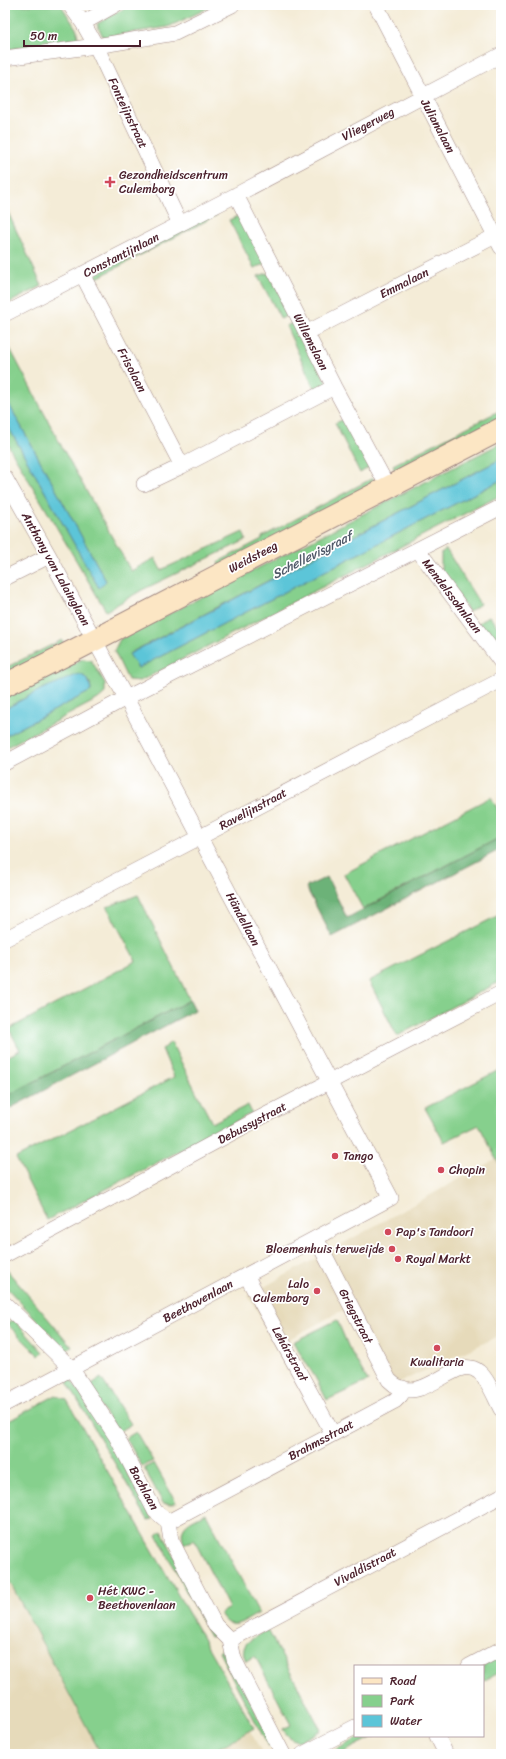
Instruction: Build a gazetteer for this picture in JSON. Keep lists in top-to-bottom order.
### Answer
{
  "streets": {
    "street": [
      "Fonteijnstraat",
      "Vliegerweg",
      "Julianalaan",
      "Constantijnlaan",
      "Emmalaan",
      "Willemslaan",
      "Frisolaan",
      "Weidsteeg",
      "Anthony van Lalainglaan",
      "Mendelssohnlaan",
      "Ravelijnstraat",
      "Händellaan",
      "Debussystraat",
      "Beethovenlaan",
      "Griegstraat",
      "Lehárstraat",
      "Brahmsstraat",
      "Bachlaan",
      "Vivaldistraat"
    ]
  },
  "crossings": [
    ["Fonteijnstraat", "Constantijnlaan"],
    ["Vliegerweg", "Julianalaan"],
    ["Vliegerweg", "Constantijnlaan"],
    ["Vliegerweg", "Willemslaan"],
    ["Julianalaan", "Emmalaan"],
    ["Constantijnlaan", "Willemslaan"],
    ["Constantijnlaan", "Frisolaan"],
    ["Emmalaan", "Willemslaan"],
    ["Willemslaan", "Weidsteeg"],
    ["Weidsteeg", "Anthony van Lalainglaan"],
    ["Weidsteeg", "Händellaan"],
    ["Anthony van Lalainglaan", "Händellaan"],
    ["Ravelijnstraat", "Händellaan"],
    ["Händellaan", "Debussystraat"],
    ["Händellaan", "Beethovenlaan"],
    ["Beethovenlaan", "Griegstraat"],
    ["Beethovenlaan", "Lehárstraat"],
    ["Beethovenlaan", "Bachlaan"],
    ["Griegstraat", "Brahmsstraat"],
    ["Lehárstraat", "Brahmsstraat"],
    ["Brahmsstraat", "Bachlaan"],
    ["Bachlaan", "Vivaldistraat"]
  ],
  "water": ["Schellevisgraaf"],
  "places": {
    "health": ["Gezondheidscentrum Culemborg"],
    "other": [
      "Tango",
      "Chopin",
      "Pap's Tandoori",
      "Bloemenhuis terweijde",
      "Royal Markt",
      "Lalo Culemborg",
      "Kwalitaria",
      "Hét KWC - Beethovenlaan"
    ]
  },
  "legend": ["Road", "Park", "Water"],
  "scale_bar": "50 m"
}
